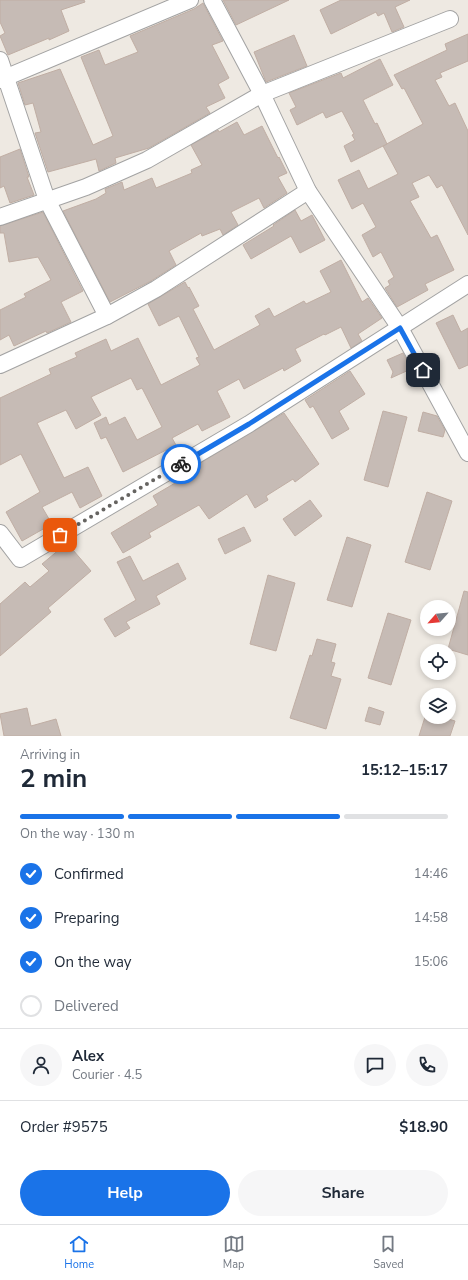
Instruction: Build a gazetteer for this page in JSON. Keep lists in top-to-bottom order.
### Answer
{
  "north": "bottom left",
  "page": {
    "heading": ["2 min", "Arriving in", "15:12–15:17"],
    "panel": [
      "Alex",
      "Courier · 4.5",
      "Order #9575",
      "$18.90"
    ],
    "bar": "On the way · 130 m",
    "list": [
      ["Confirmed", "14:46"],
      ["Preparing", "14:58"],
      ["On the way", "15:06"],
      "Delivered"
    ],
    "buttons": ["Help", "Share"],
    "tabs": ["Home", "Map", "Saved"]
  }
}
